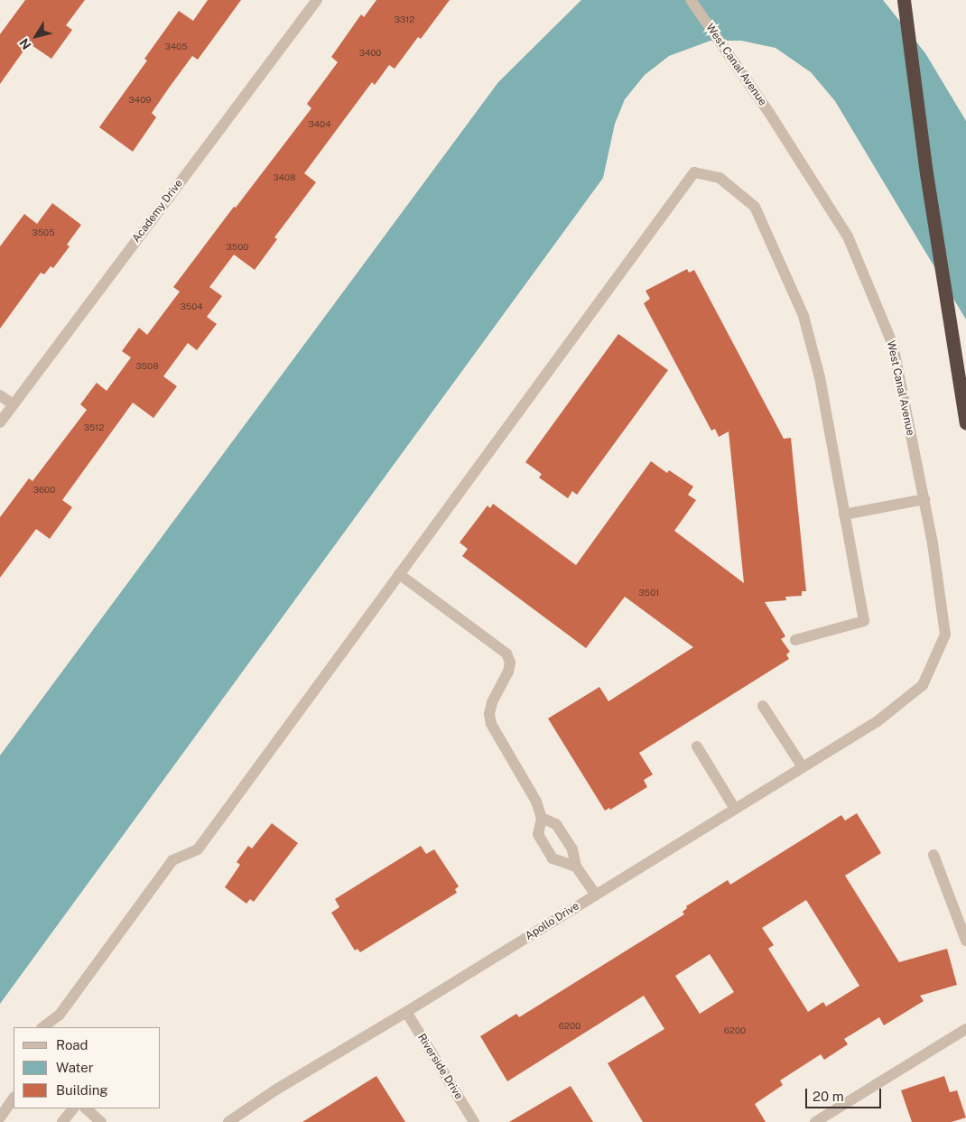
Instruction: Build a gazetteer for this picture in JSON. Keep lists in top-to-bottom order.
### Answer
{
  "streets": {
    "street": [
      "West Canal Avenue",
      "Academy Drive",
      "Apollo Drive",
      "Riverside Drive"
    ]
  },
  "crossings": [
    ["West Canal Avenue", "Apollo Drive"],
    ["Apollo Drive", "Riverside Drive"]
  ],
  "house_numbers": [
    "3312",
    "3405",
    "3400",
    "3409",
    "3404",
    "3408",
    "3505",
    "3500",
    "3504",
    "3508",
    "3512",
    "3600",
    "3501",
    "6200",
    "6200"
  ],
  "legend": ["Road", "Water", "Building"],
  "scale_bar": "20 m",
  "north": "bottom left"
}
